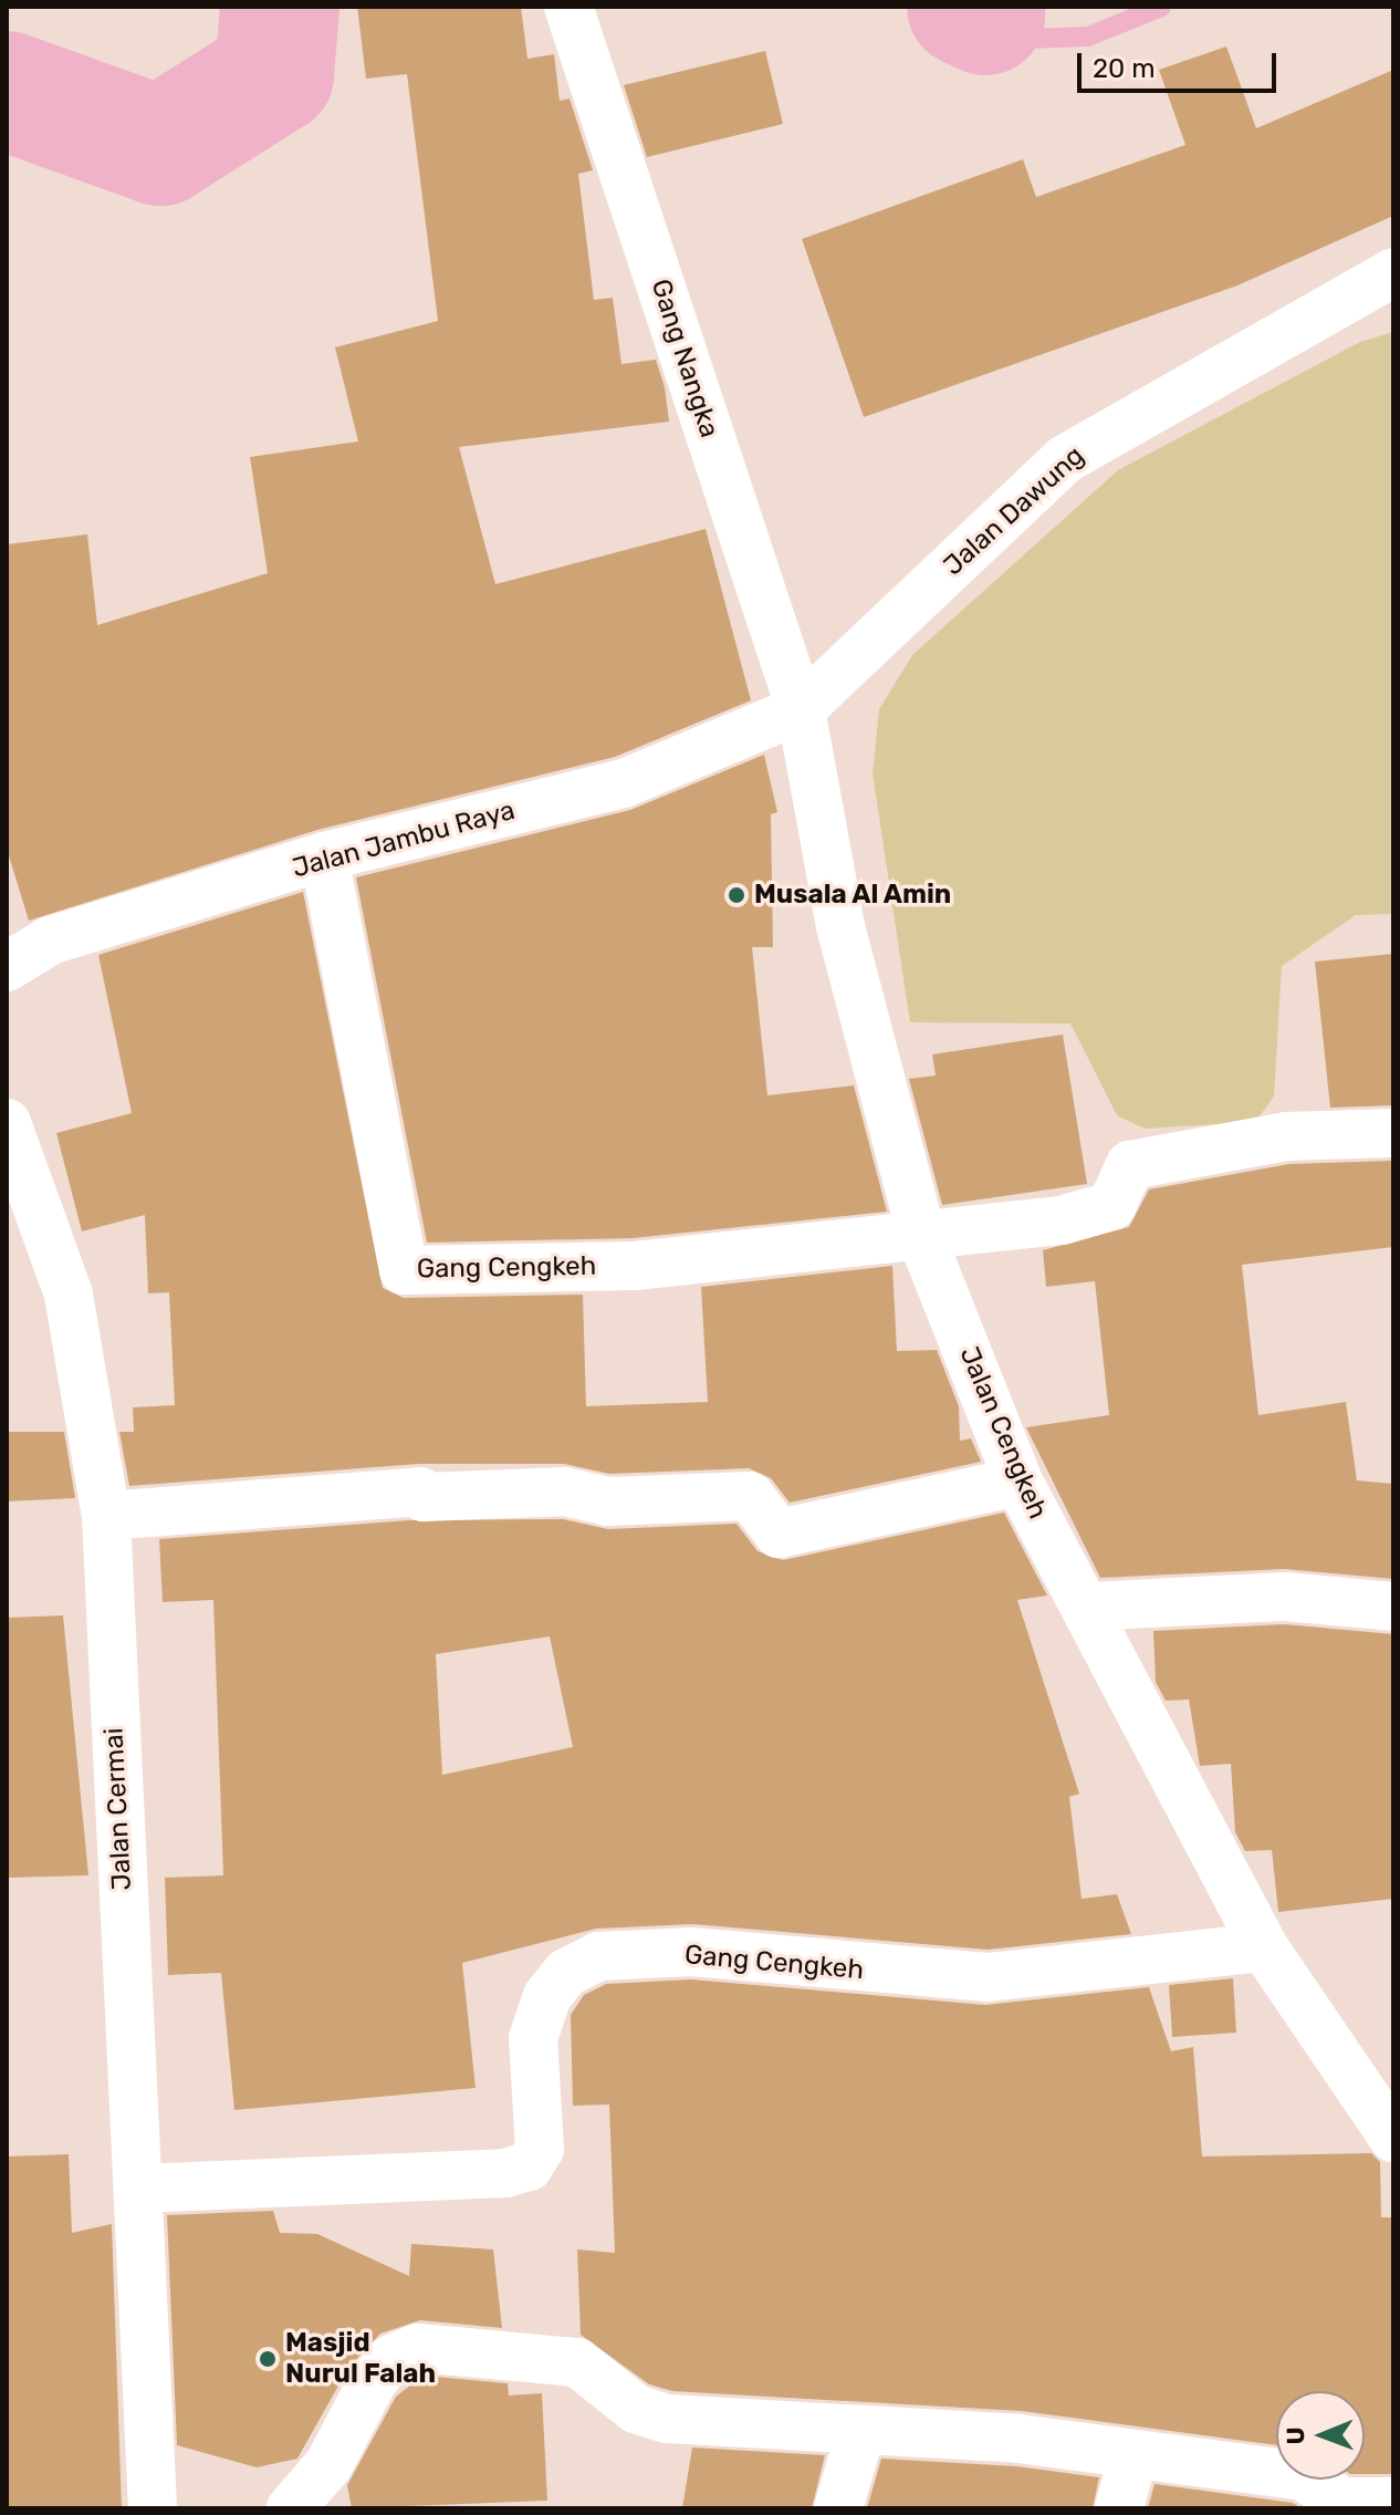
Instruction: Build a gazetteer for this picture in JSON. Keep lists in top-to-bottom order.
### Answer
{
  "streets": {
    "street": [
      "Gang Nangka",
      "Jalan Dawung",
      "Jalan Jambu Raya",
      "Gang Cengkeh",
      "Jalan Cengkeh",
      "Jalan Cermai"
    ]
  },
  "crossings": [
    ["Gang Nangka", "Jalan Dawung"],
    ["Gang Nangka", "Jalan Jambu Raya"],
    ["Gang Nangka", "Jalan Cengkeh"],
    ["Jalan Dawung", "Jalan Jambu Raya"],
    ["Jalan Dawung", "Jalan Cengkeh"],
    ["Jalan Jambu Raya", "Gang Cengkeh"],
    ["Jalan Jambu Raya", "Jalan Cengkeh"],
    ["Gang Cengkeh", "Jalan Cengkeh"],
    ["Gang Cengkeh", "Jalan Cermai"]
  ],
  "places": ["Musala Al Amin", "Masjid Nurul Falah"],
  "scale_bar": "20 m",
  "north": "left"
}
